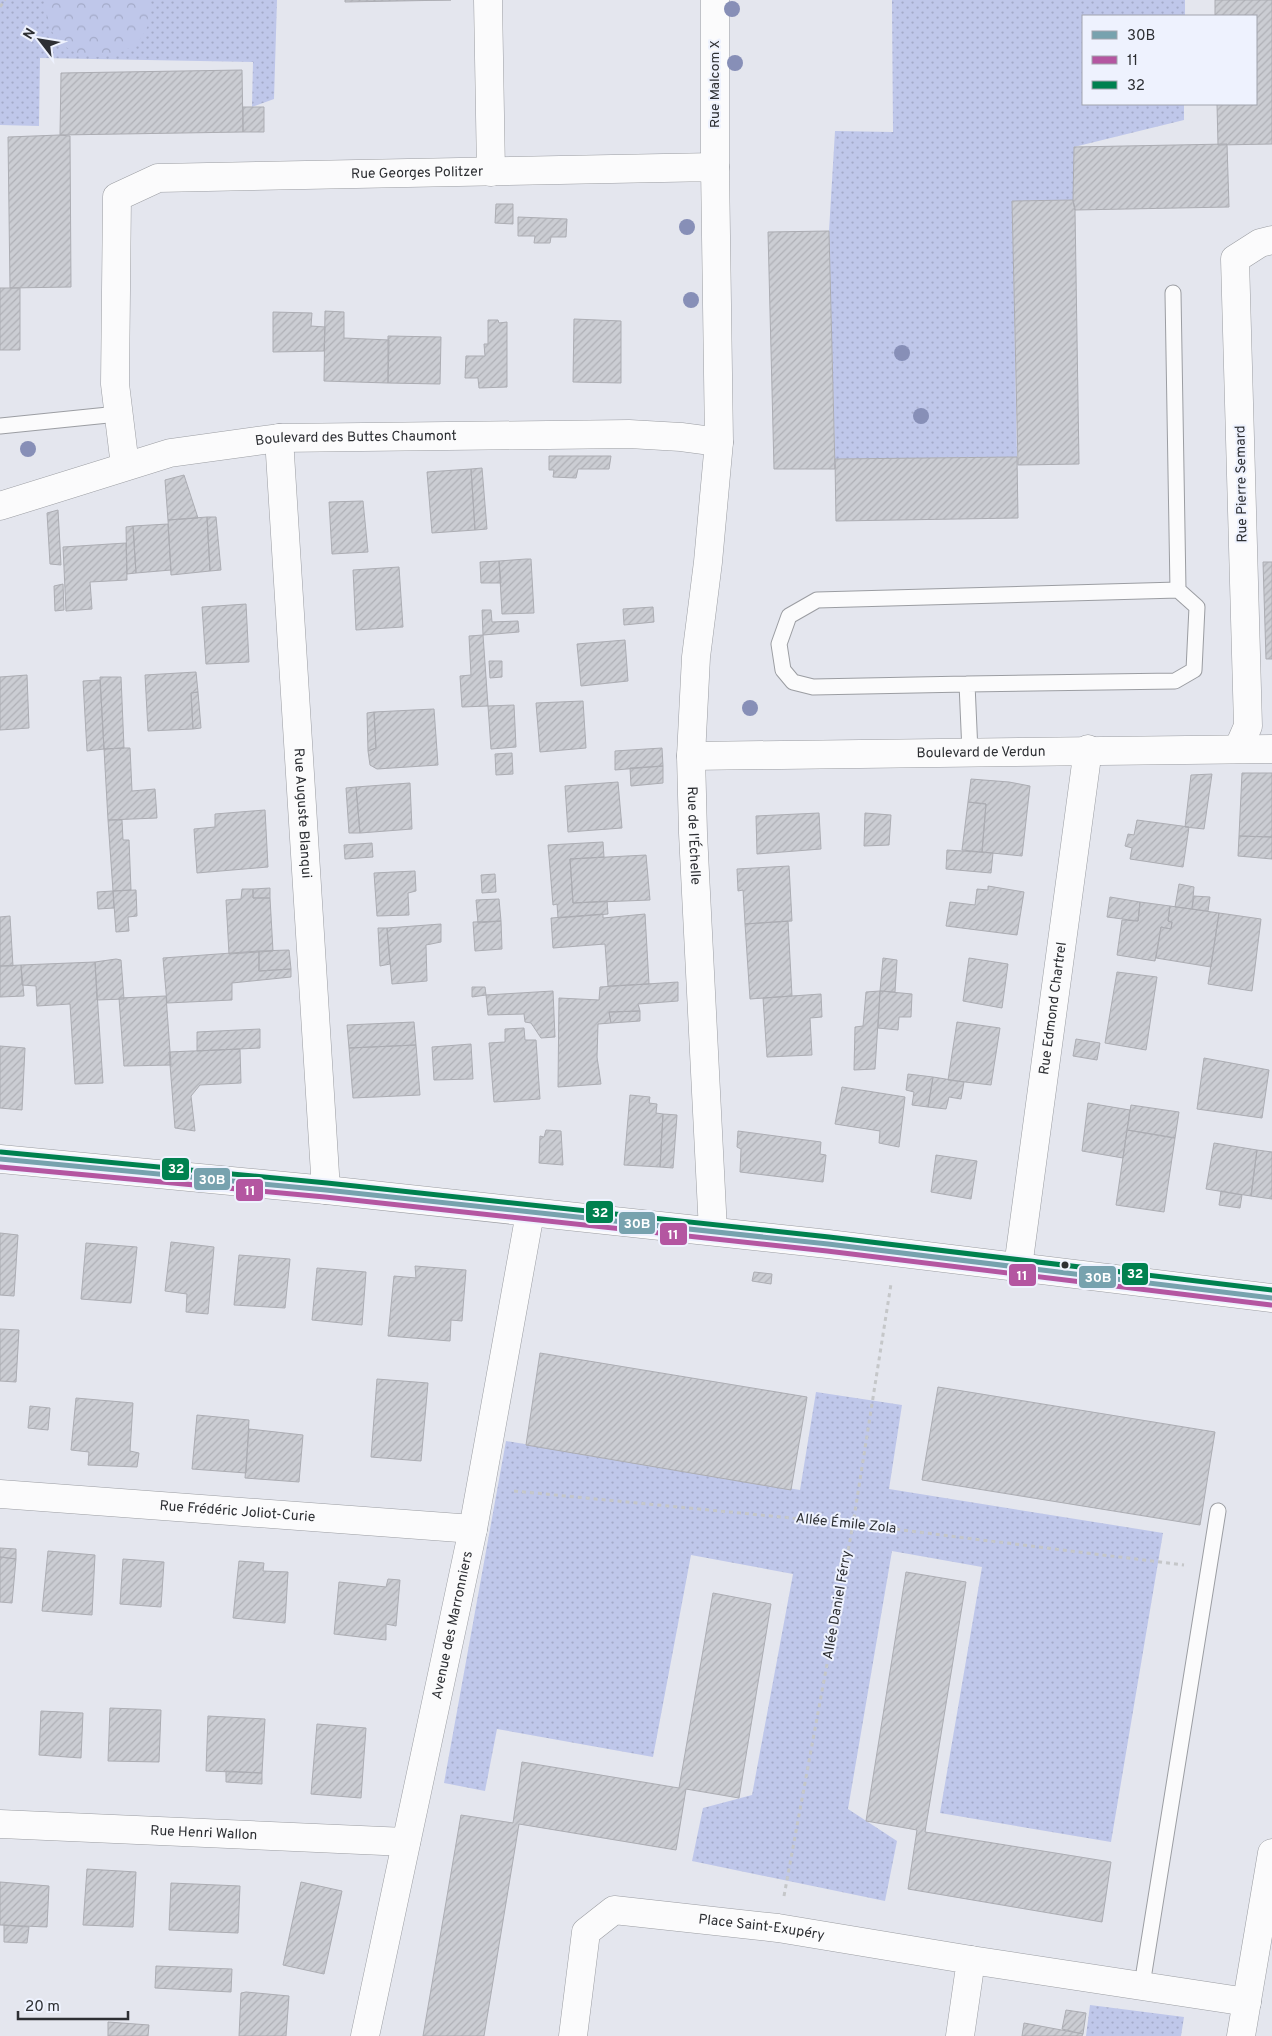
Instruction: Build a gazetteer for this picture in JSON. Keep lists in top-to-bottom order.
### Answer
{
  "streets": {
    "street": [
      "Rue Malcom X",
      "Rue Georges Politzer",
      "Boulevard des Buttes Chaumont",
      "Rue Pierre Semard",
      "Boulevard de Verdun",
      "Rue Auguste Blanqui",
      "Rue de l'Échelle",
      "Rue Edmond Chartrel",
      "Rue Frédéric Joliot-Curie",
      "Avenue des Marronniers",
      "Rue Henri Wallon",
      "Place Saint-Exupéry"
    ],
    "path": ["Allée Émile Zola", "Allée Daniel Férry"]
  },
  "crossings": [
    ["Rue Malcom X", "Rue Georges Politzer"],
    ["Rue Georges Politzer", "Boulevard des Buttes Chaumont"],
    ["Boulevard des Buttes Chaumont", "Rue Auguste Blanqui"],
    ["Boulevard des Buttes Chaumont", "Rue de l'Échelle"],
    ["Rue Pierre Semard", "Boulevard de Verdun"],
    ["Boulevard de Verdun", "Rue de l'Échelle"],
    ["Boulevard de Verdun", "Rue Edmond Chartrel"],
    ["Rue Frédéric Joliot-Curie", "Avenue des Marronniers"],
    ["Allée Émile Zola", "Allée Daniel Férry"],
    ["Allée Émile Zola", "Avenue des Marronniers"],
    ["Allée Daniel Férry", "Place Saint-Exupéry"],
    ["Avenue des Marronniers", "Rue Henri Wallon"]
  ],
  "lines": ["transit line 32", "transit line 30B", "transit line 11"],
  "legend": ["30B", "11", "32"],
  "scale_bar": "20 m",
  "north": "top left"
}
